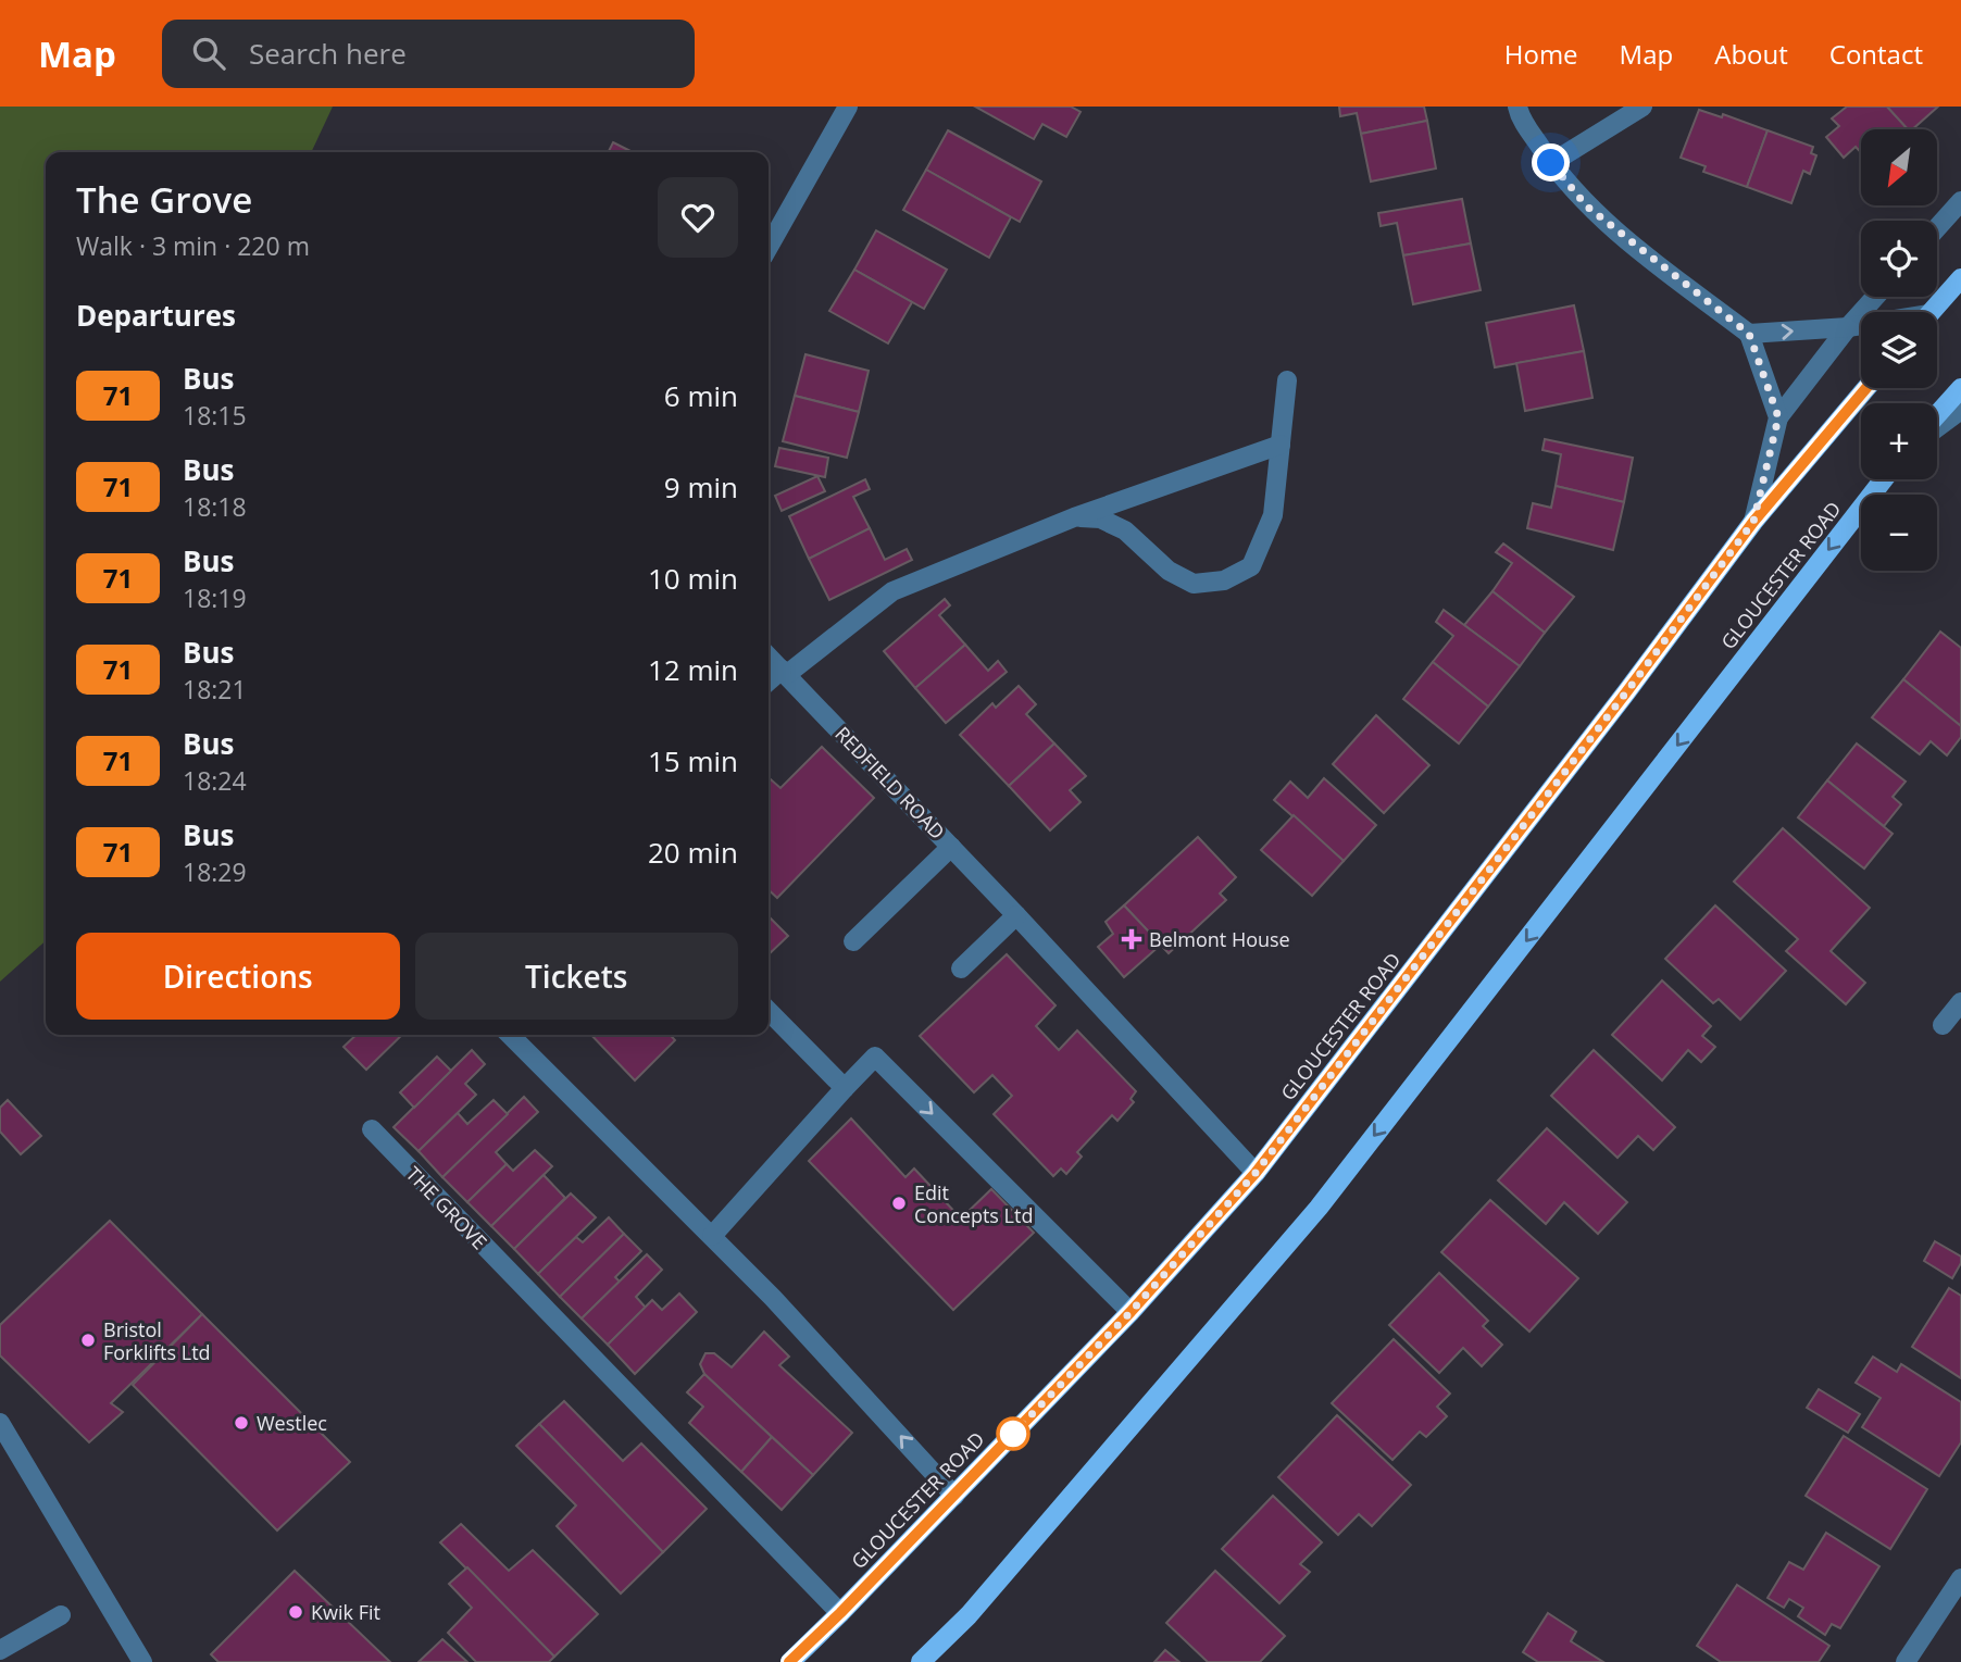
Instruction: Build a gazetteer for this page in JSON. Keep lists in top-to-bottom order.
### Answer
{
  "streets": {
    "main road": ["GLOUCESTER ROAD"],
    "street": ["REDFIELD ROAD", "THE GROVE"]
  },
  "crossings": [
    ["GLOUCESTER ROAD", "REDFIELD ROAD"],
    ["GLOUCESTER ROAD", "THE GROVE"]
  ],
  "places": {
    "health": ["Belmont House"],
    "other": [
      "Edit Concepts Ltd",
      "Bristol Forklifts Ltd",
      "Westlec",
      "Kwik Fit"
    ]
  },
  "lines": ["bus line 71"],
  "north": "bottom left",
  "page": {
    "header": "Map",
    "search": "Search here",
    "nav": [
      "Home",
      "Map",
      "About",
      "Contact"
    ],
    "map_buttons": ["+", "−"],
    "heading": [
      ["The Grove", "Walk · 3 min · 220 m"],
      "Departures"
    ],
    "list": [
      {
        "mark": "71",
        "name": "Bus",
        "note": "18:15",
        "value": "6 min"
      },
      {
        "mark": "71",
        "name": "Bus",
        "note": "18:18",
        "value": "9 min"
      },
      {
        "mark": "71",
        "name": "Bus",
        "note": "18:19",
        "value": "10 min"
      },
      {
        "mark": "71",
        "name": "Bus",
        "note": "18:21",
        "value": "12 min"
      },
      {
        "mark": "71",
        "name": "Bus",
        "note": "18:24",
        "value": "15 min"
      },
      {
        "mark": "71",
        "name": "Bus",
        "note": "18:29",
        "value": "20 min"
      }
    ],
    "buttons": ["Directions", "Tickets"]
  }
}
